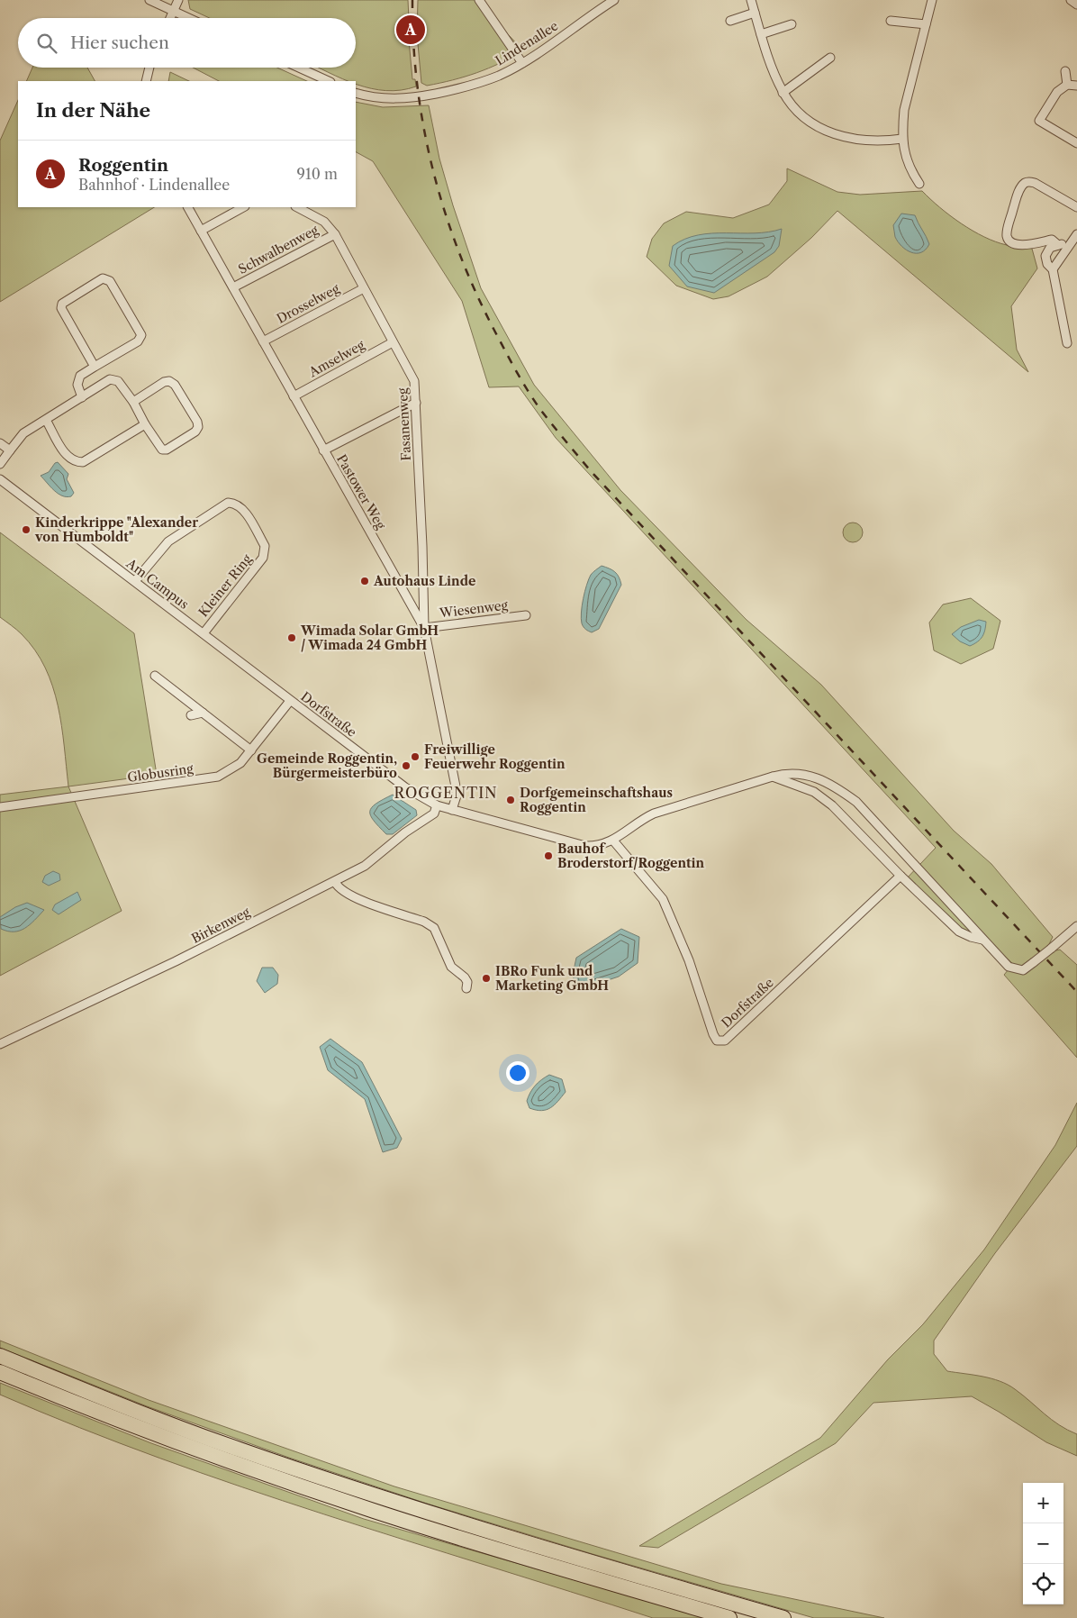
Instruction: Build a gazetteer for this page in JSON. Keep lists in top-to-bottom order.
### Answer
{
  "streets": {
    "street": [
      "Lindenallee",
      "Schwalbenweg",
      "Drosselweg",
      "Amselweg",
      "Fasanenweg",
      "Pastower Weg",
      "Am Campus",
      "Kleiner Ring",
      "Wiesenweg",
      "Dorfstraße",
      "Globusring",
      "Birkenweg"
    ]
  },
  "crossings": [
    ["Schwalbenweg", "Fasanenweg"],
    ["Schwalbenweg", "Pastower Weg"],
    ["Drosselweg", "Fasanenweg"],
    ["Drosselweg", "Pastower Weg"],
    ["Amselweg", "Fasanenweg"],
    ["Amselweg", "Pastower Weg"],
    ["Fasanenweg", "Pastower Weg"],
    ["Fasanenweg", "Wiesenweg"],
    ["Pastower Weg", "Wiesenweg"],
    ["Pastower Weg", "Dorfstraße"],
    ["Am Campus", "Kleiner Ring"],
    ["Am Campus", "Dorfstraße"],
    ["Dorfstraße", "Globusring"],
    ["Dorfstraße", "Birkenweg"]
  ],
  "districts": ["ROGGENTIN"],
  "places": [
    "Kinderkrippe \"Alexander von Humboldt\"",
    "Autohaus Linde",
    "Wimada Solar GmbH / Wimada 24 GmbH",
    "Freiwillige Feuerwehr Roggentin",
    "Gemeinde Roggentin, Bürgermeisterbüro",
    "Dorfgemeinschaftshaus Roggentin",
    "Bauhof Broderstorf/Roggentin",
    "IBRo Funk und Marketing GmbH"
  ],
  "page": {
    "pins": "A",
    "search": "Hier suchen",
    "heading": "In der Nähe",
    "list": [
      {
        "mark": "A",
        "name": "Roggentin",
        "note": "Bahnhof · Lindenallee",
        "value": "910 m"
      }
    ],
    "map_buttons": ["+", "−"]
  }
}
